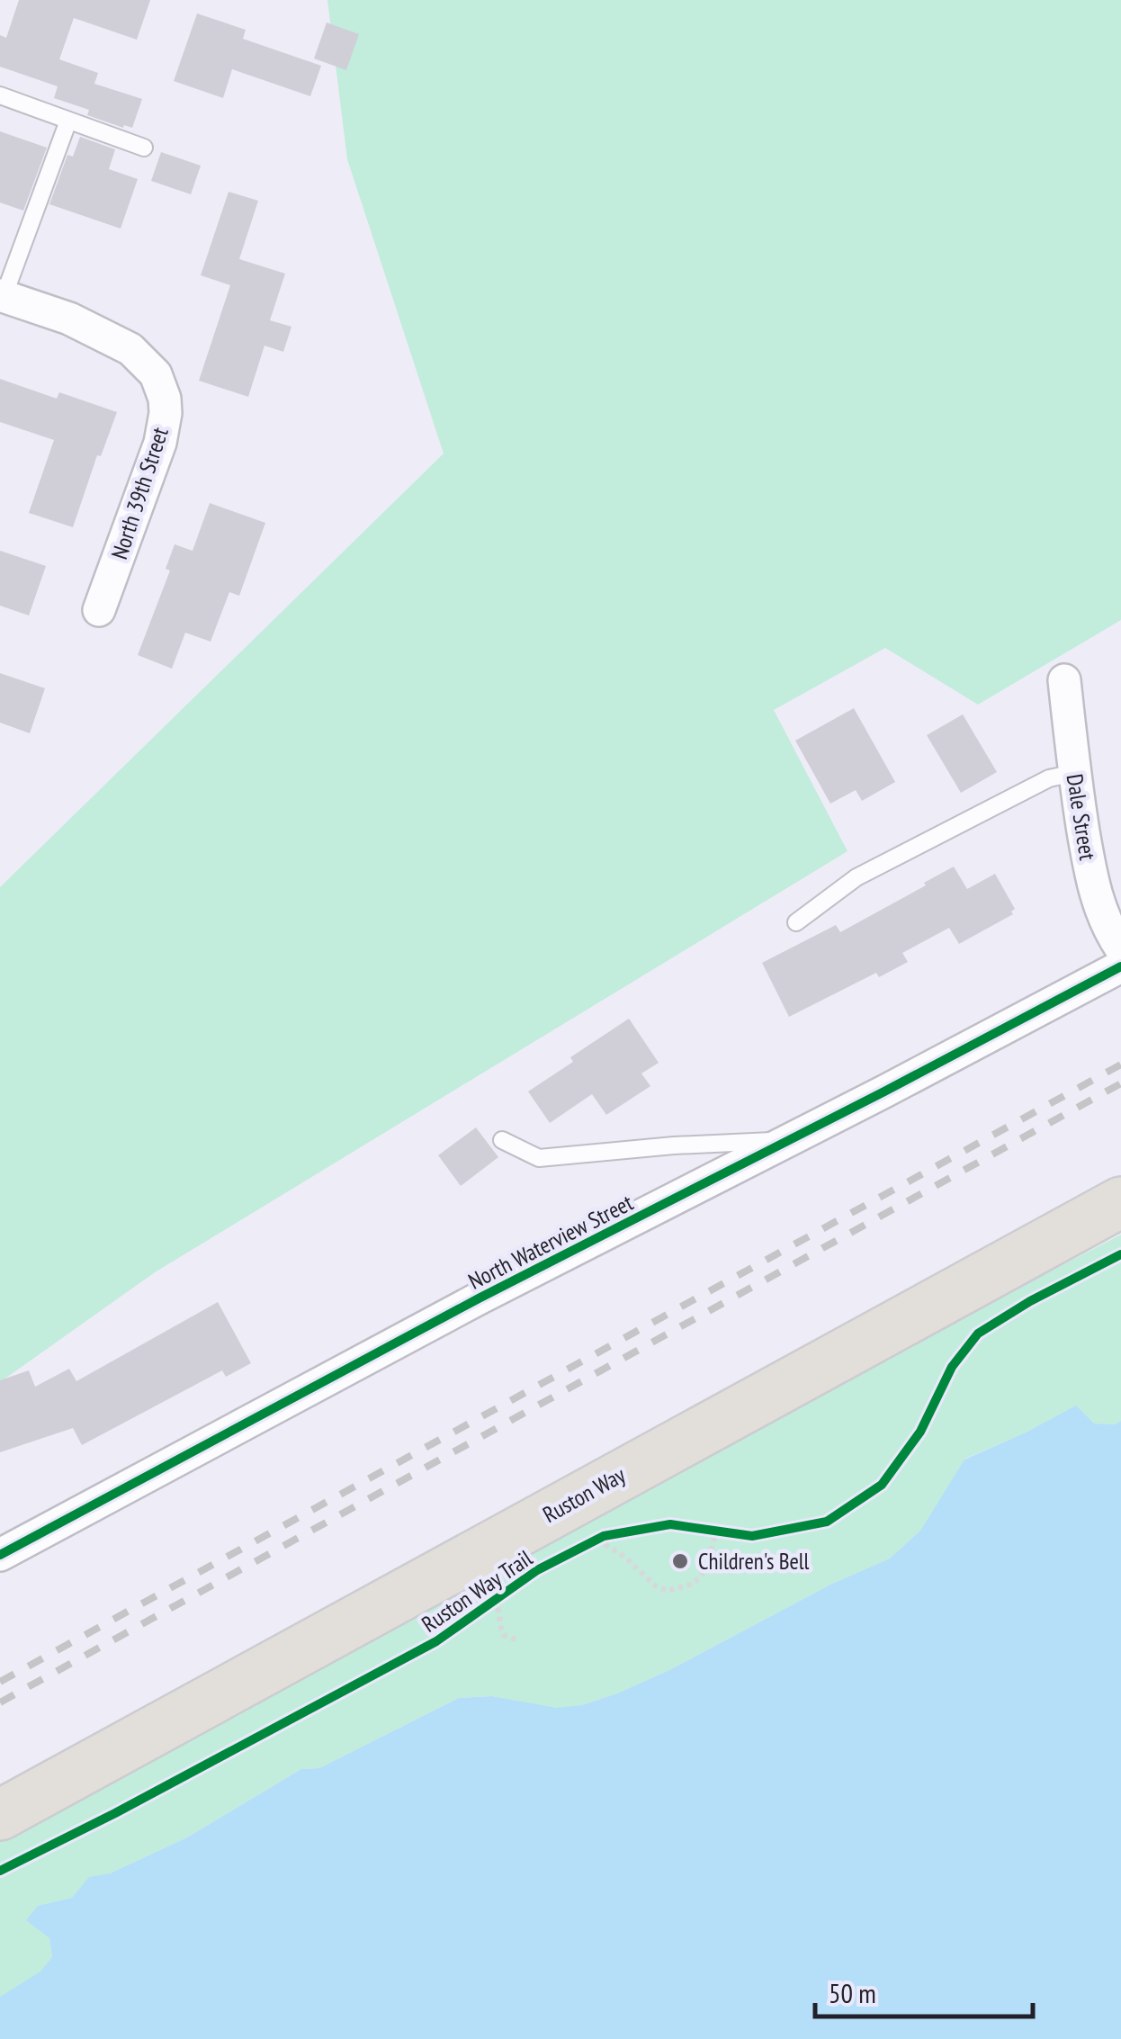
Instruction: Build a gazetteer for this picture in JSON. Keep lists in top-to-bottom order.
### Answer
{
  "streets": {
    "main road": ["Ruston Way"],
    "street": ["North 39th Street", "Dale Street", "North Waterview Street"],
    "cycle path": ["Ruston Way Trail"]
  },
  "places": ["Children's Bell"],
  "scale_bar": "50 m"
}
